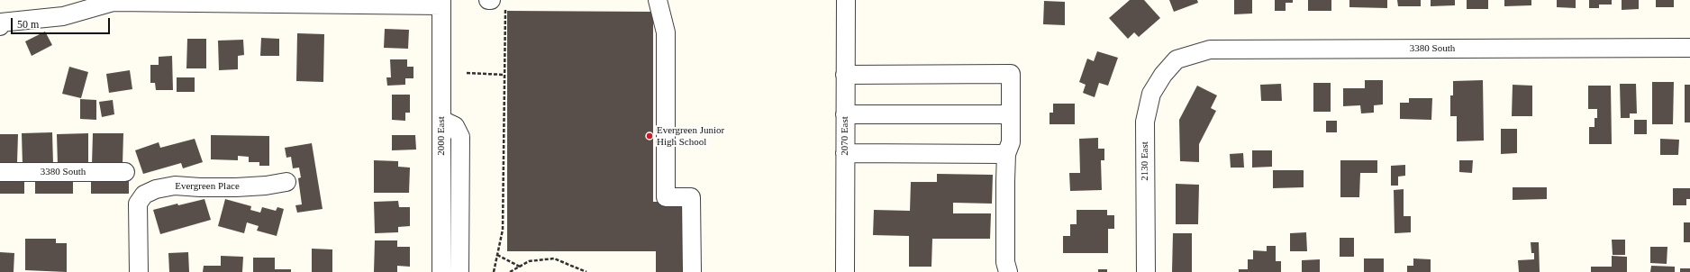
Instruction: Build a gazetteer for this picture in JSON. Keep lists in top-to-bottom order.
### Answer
{
  "streets": {
    "street": [
      "3380 South",
      "2000 East",
      "2070 East",
      "2130 East",
      "Evergreen Place"
    ]
  },
  "crossings": [
    ["3380 South", "2130 East"]
  ],
  "places": ["Evergreen Junior High School"],
  "scale_bar": "50 m"
}
